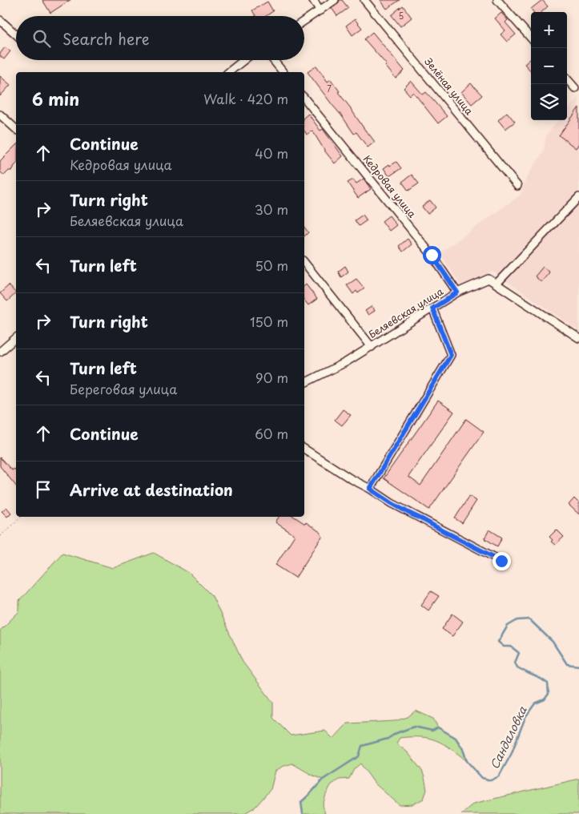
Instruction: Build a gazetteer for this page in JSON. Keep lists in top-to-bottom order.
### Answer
{
  "streets": {
    "street": ["Зелёная улица", "Кедровая улица", "Беляевская улица"]
  },
  "crossings": [
    ["Кедровая улица", "Беляевская улица"]
  ],
  "water": ["Сандаловка"],
  "house_numbers": ["5", "7"],
  "page": {
    "map_buttons": ["+", "−"],
    "search": "Search here",
    "heading": ["6 min", "Walk · 420 m"],
    "list": [
      ["Continue", "Кедровая улица", "40 m"],
      ["Turn right", "Беляевская улица", "30 m"],
      ["Turn left", "50 m"],
      ["Turn right", "150 m"],
      ["Turn left", "Береговая улица", "90 m"],
      ["Continue", "60 m"],
      "Arrive at destination"
    ]
  }
}
